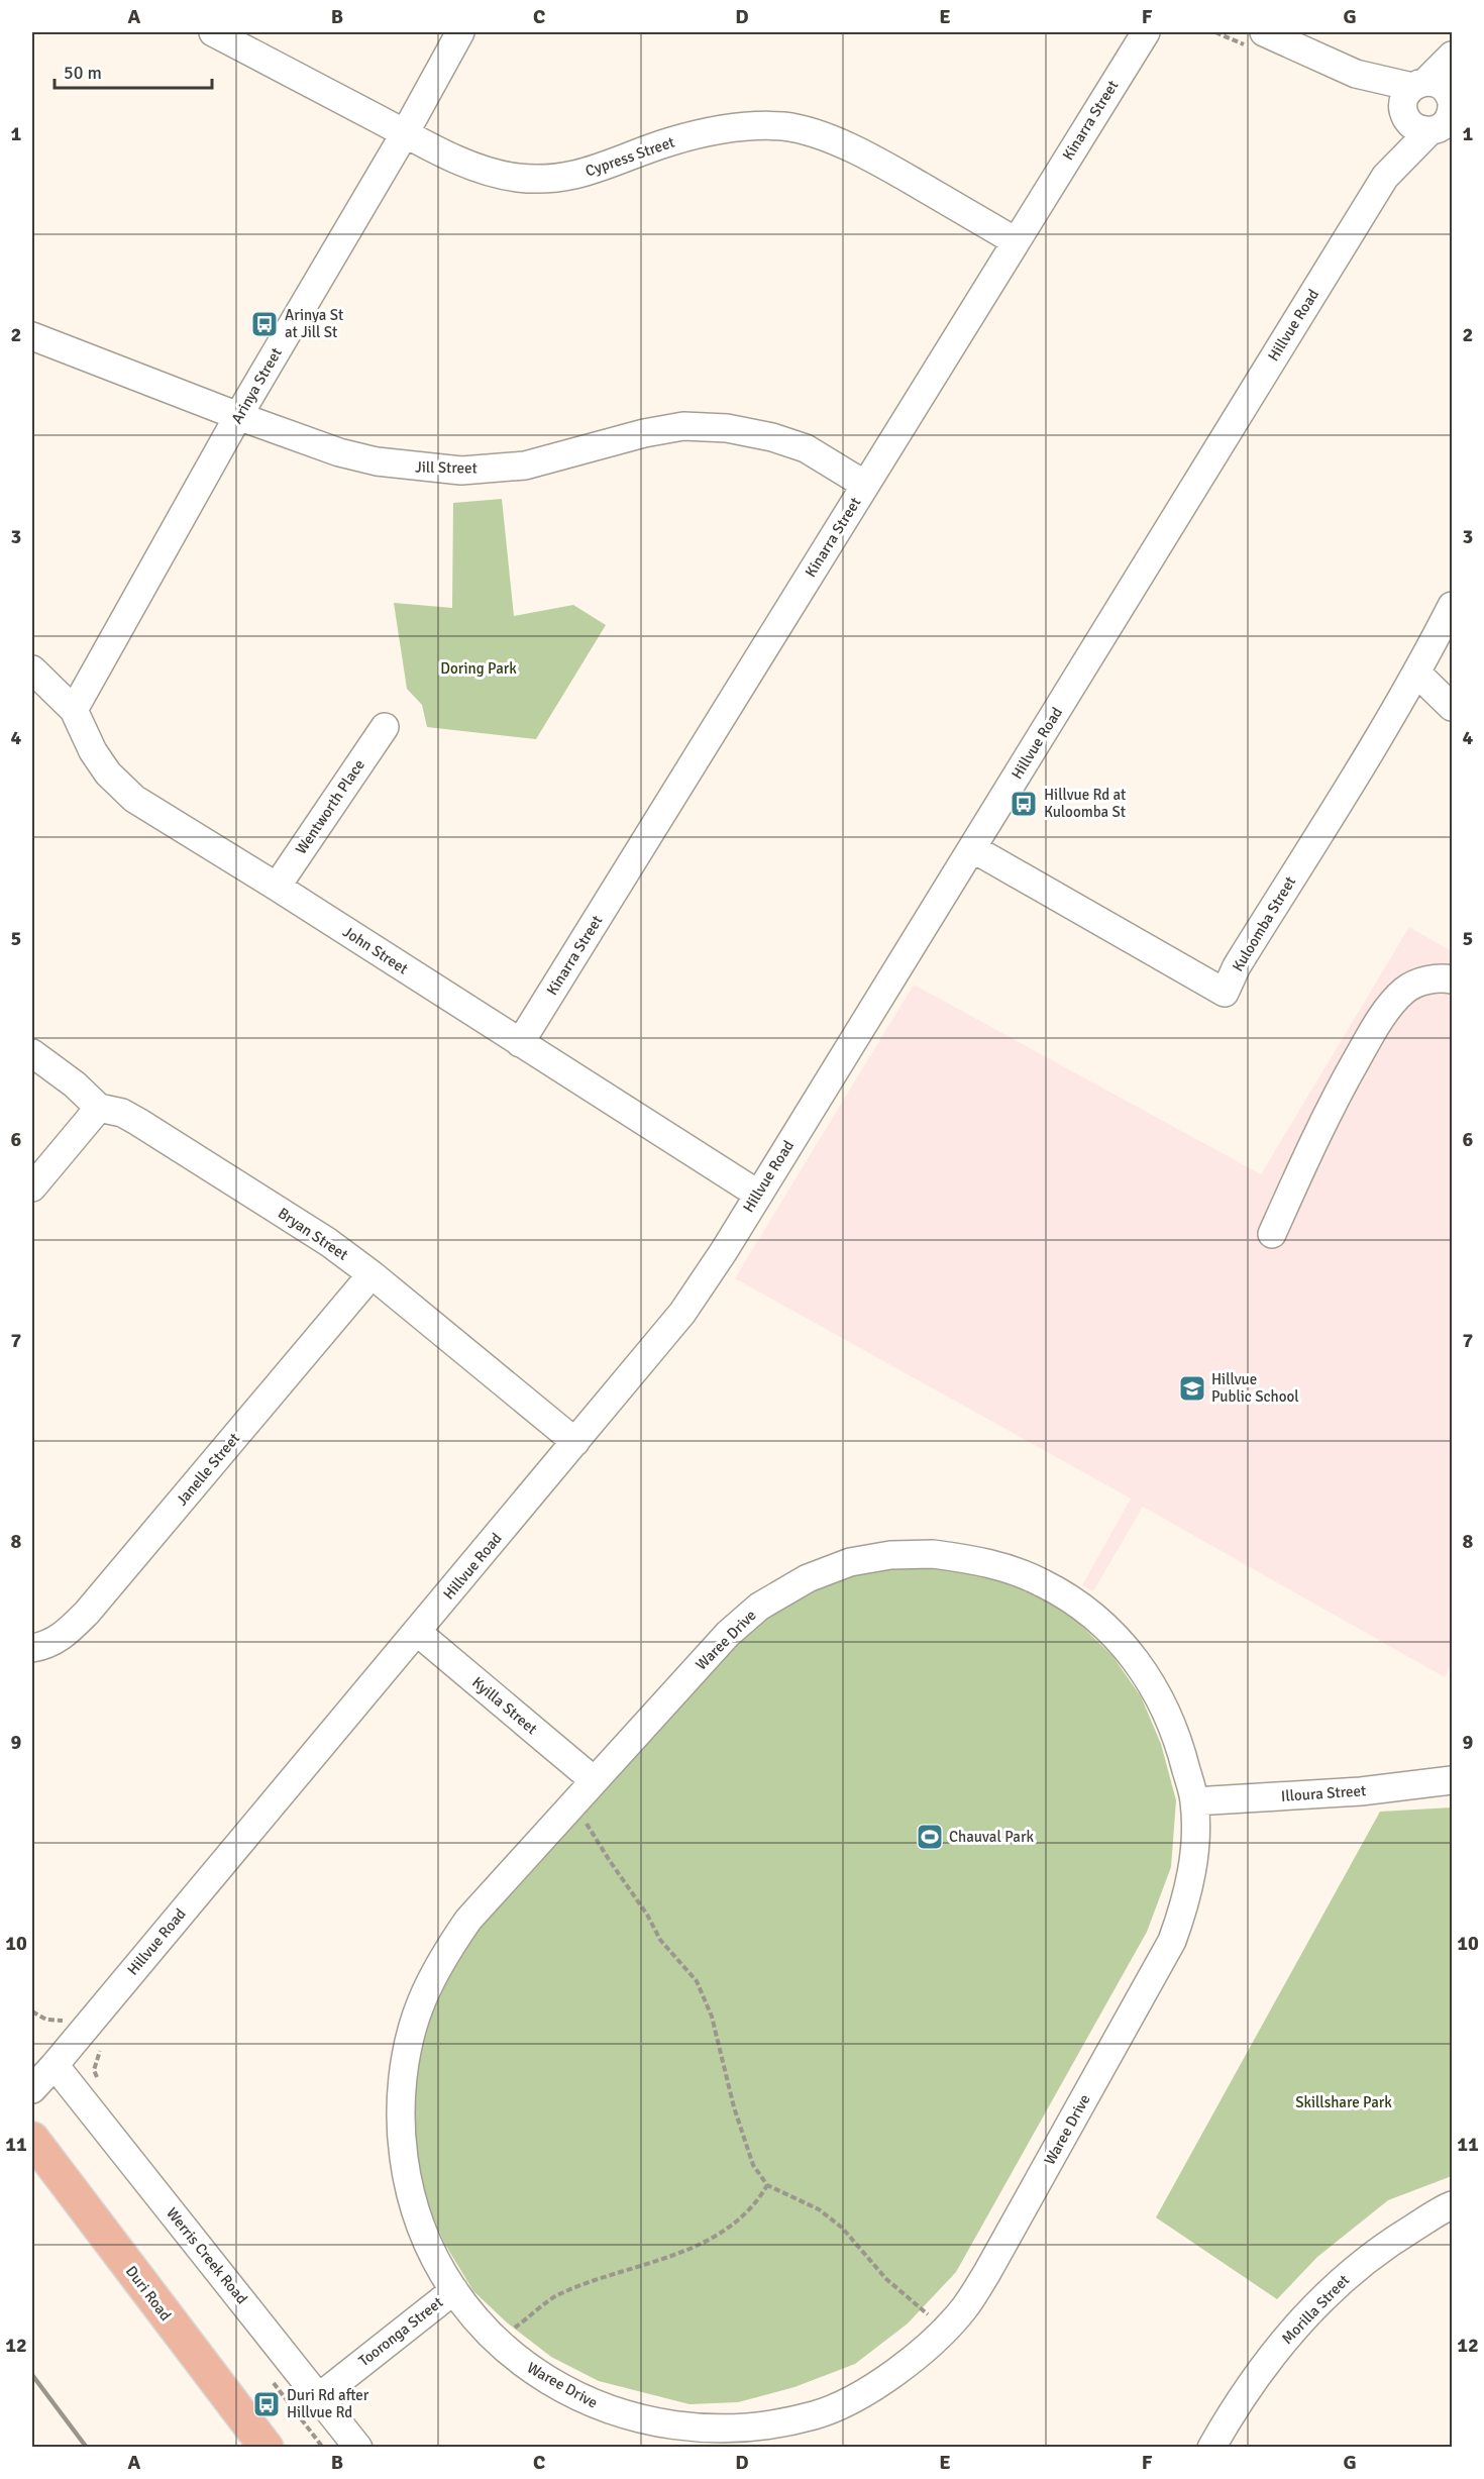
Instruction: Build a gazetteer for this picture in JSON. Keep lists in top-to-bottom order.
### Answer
{
  "streets": {
    "main road": ["Duri Road"],
    "street": [
      "Kinarra Street",
      "Cypress Street",
      "Hillvue Road",
      "Arinya Street",
      "Jill Street",
      "Wentworth Place",
      "Kuloomba Street",
      "John Street",
      "Bryan Street",
      "Janelle Street",
      "Waree Drive",
      "Kyilla Street",
      "Illoura Street",
      "Werris Creek Road",
      "Morilla Street",
      "Tooronga Street"
    ]
  },
  "crossings": [
    ["Kinarra Street", "Cypress Street"],
    ["Kinarra Street", "Jill Street"],
    ["Kinarra Street", "John Street"],
    ["Cypress Street", "Arinya Street"],
    ["Hillvue Road", "Kuloomba Street"],
    ["Hillvue Road", "John Street"],
    ["Hillvue Road", "Bryan Street"],
    ["Hillvue Road", "Kyilla Street"],
    ["Hillvue Road", "Werris Creek Road"],
    ["Arinya Street", "Jill Street"],
    ["Arinya Street", "John Street"],
    ["Wentworth Place", "John Street"],
    ["Bryan Street", "Janelle Street"],
    ["Waree Drive", "Kyilla Street"],
    ["Waree Drive", "Illoura Street"],
    ["Waree Drive", "Tooronga Street"],
    ["Werris Creek Road", "Tooronga Street"]
  ],
  "parks": ["Doring Park", "Skillshare Park"],
  "places": {
    "bus stop": ["Arinya St at Jill St", "Hillvue Rd at Kuloomba St", "Duri Rd after Hillvue Rd"],
    "school or university": ["Hillvue Public School"],
    "sports": ["Chauval Park"]
  },
  "scale_bar": "50 m",
  "grid": {
    "columns": [
      "A",
      "B",
      "C",
      "D",
      "E",
      "F",
      "G"
    ],
    "rows": [
      "1",
      "2",
      "3",
      "4",
      "5",
      "6",
      "7",
      "8",
      "9",
      "10",
      "11",
      "12"
    ]
  }
}
